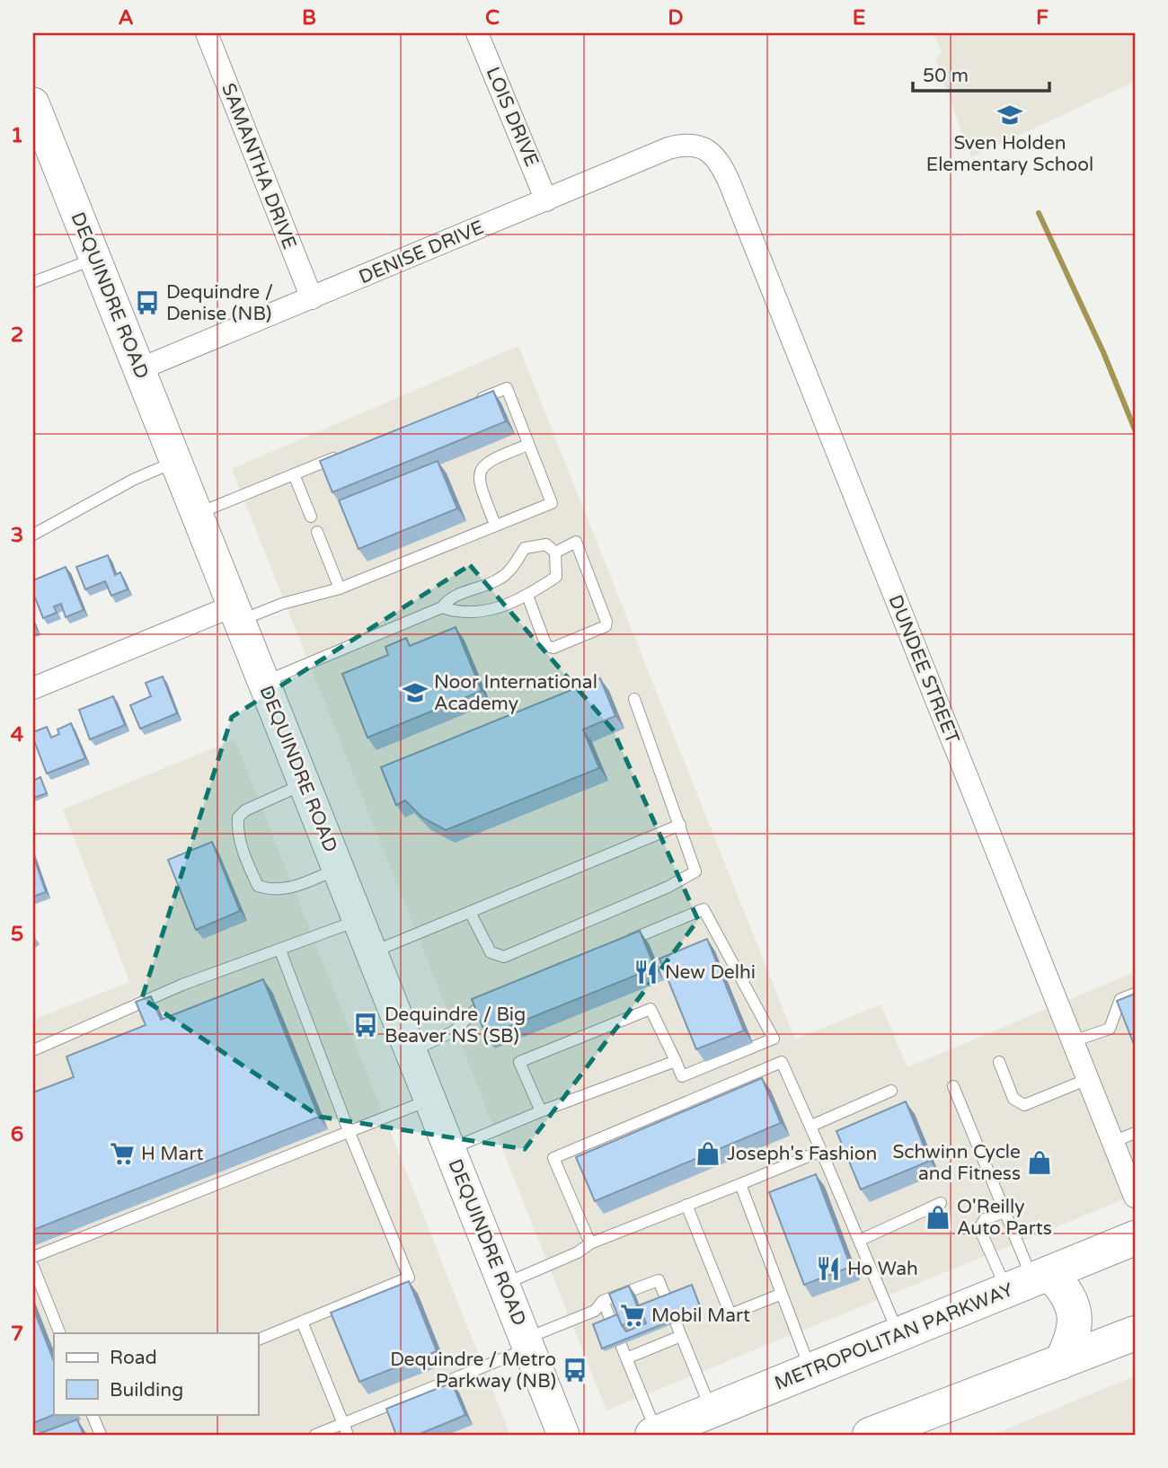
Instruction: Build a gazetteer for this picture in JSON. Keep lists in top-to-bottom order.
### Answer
{
  "streets": {
    "main road": ["DEQUINDRE ROAD", "METROPOLITAN PARKWAY"],
    "street": [
      "LOIS DRIVE",
      "SAMANTHA DRIVE",
      "DENISE DRIVE",
      "DUNDEE STREET"
    ]
  },
  "crossings": [
    ["LOIS DRIVE", "DENISE DRIVE"],
    ["SAMANTHA DRIVE", "DENISE DRIVE"],
    ["DENISE DRIVE", "DEQUINDRE ROAD"],
    ["DENISE DRIVE", "DUNDEE STREET"]
  ],
  "places": {
    "school or university": ["Sven Holden Elementary School", "Noor International Academy"],
    "bus stop": ["Dequindre / Denise (NB)", "Dequindre / Big Beaver NS (SB)", "Dequindre / Metro Parkway (NB)"],
    "restaurant": ["New Delhi", "Ho Wah"],
    "supermarket": ["H Mart", "Mobil Mart"],
    "shop": ["Joseph's Fashion", "Schwinn Cycle and Fitness", "O'Reilly Auto Parts"]
  },
  "legend": ["Road", "Building"],
  "scale_bar": "50 m",
  "grid": {
    "columns": [
      "A",
      "B",
      "C",
      "D",
      "E",
      "F"
    ],
    "rows": [
      "1",
      "2",
      "3",
      "4",
      "5",
      "6",
      "7"
    ]
  }
}
